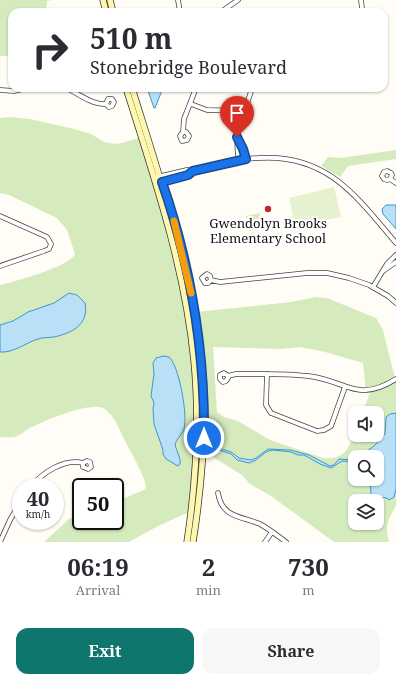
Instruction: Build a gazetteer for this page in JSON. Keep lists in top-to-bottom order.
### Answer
{
  "places": ["Gwendolyn Brooks Elementary School"],
  "page": {
    "turn": ["510 m", "Stonebridge Boulevard"],
    "speed": "40 km/h",
    "limit": "50",
    "eta": [
      "06:19",
      "Arrival",
      "2",
      "min",
      "730",
      "m"
    ],
    "buttons": ["Exit", "Share"]
  }
}
